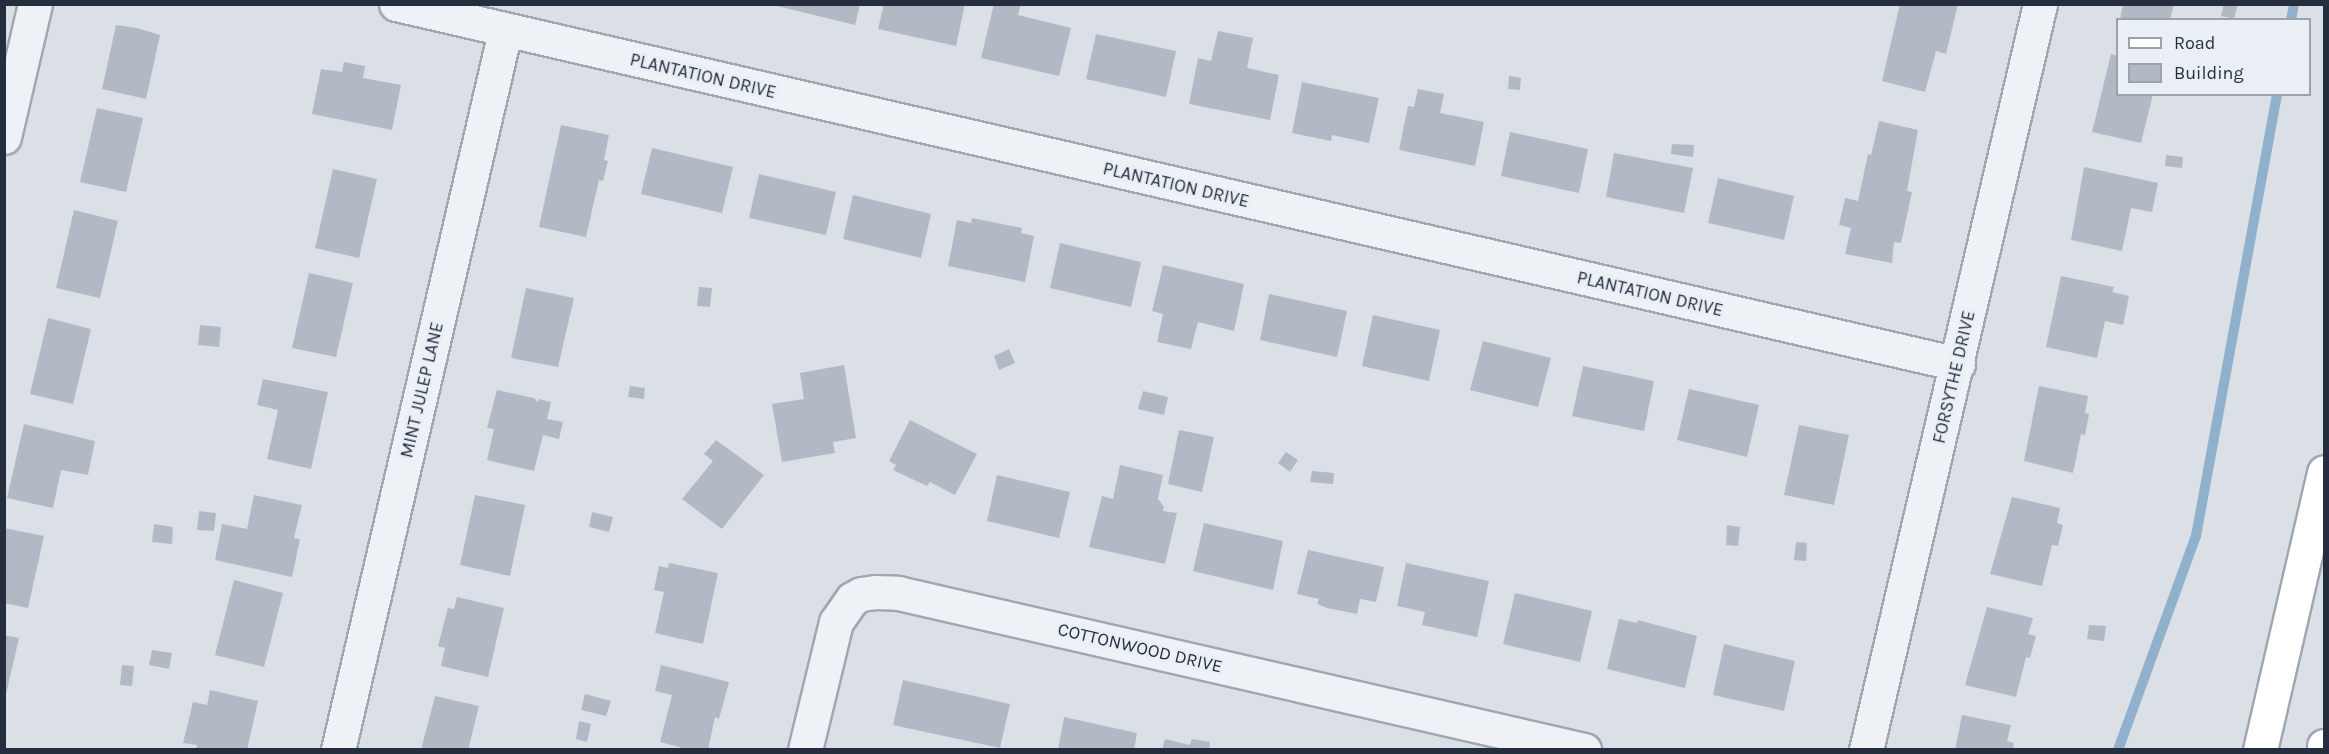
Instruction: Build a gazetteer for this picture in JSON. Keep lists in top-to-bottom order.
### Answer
{
  "streets": {
    "street": [
      "PLANTATION DRIVE",
      "FORSYTHE DRIVE",
      "MINT JULEP LANE",
      "COTTONWOOD DRIVE"
    ]
  },
  "crossings": [
    ["PLANTATION DRIVE", "FORSYTHE DRIVE"],
    ["PLANTATION DRIVE", "MINT JULEP LANE"]
  ],
  "legend": ["Road", "Building"]
}
